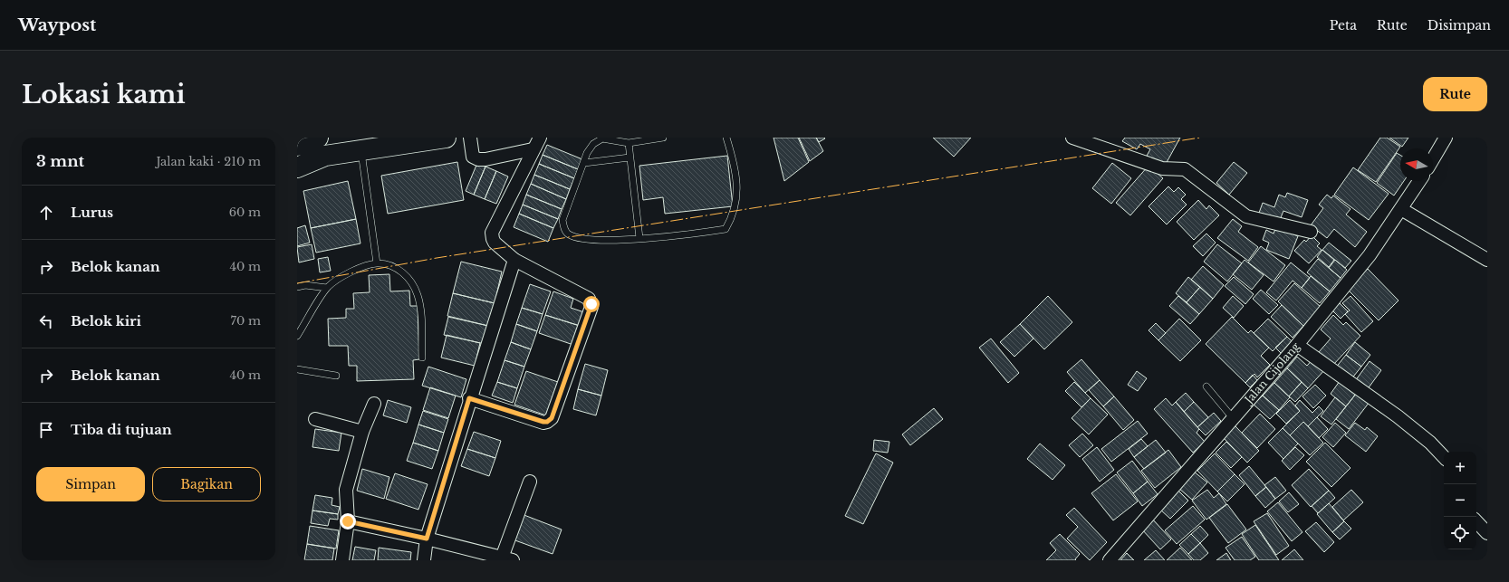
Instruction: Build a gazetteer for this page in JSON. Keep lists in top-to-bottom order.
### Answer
{
  "streets": {
    "street": ["Jalan Cijolang"]
  },
  "north": "left",
  "page": {
    "header": "Waypost",
    "nav": ["Peta", "Rute", "Disimpan"],
    "buttons": [
      "Rute",
      ["Simpan", "Bagikan"]
    ],
    "title": "Lokasi kami",
    "heading": ["3 mnt", "Jalan kaki · 210 m"],
    "list": [
      ["Lurus", "60 m"],
      ["Belok kanan", "40 m"],
      ["Belok kiri", "70 m"],
      ["Belok kanan", "40 m"],
      "Tiba di tujuan"
    ],
    "map_buttons": ["+", "−"]
  }
}
